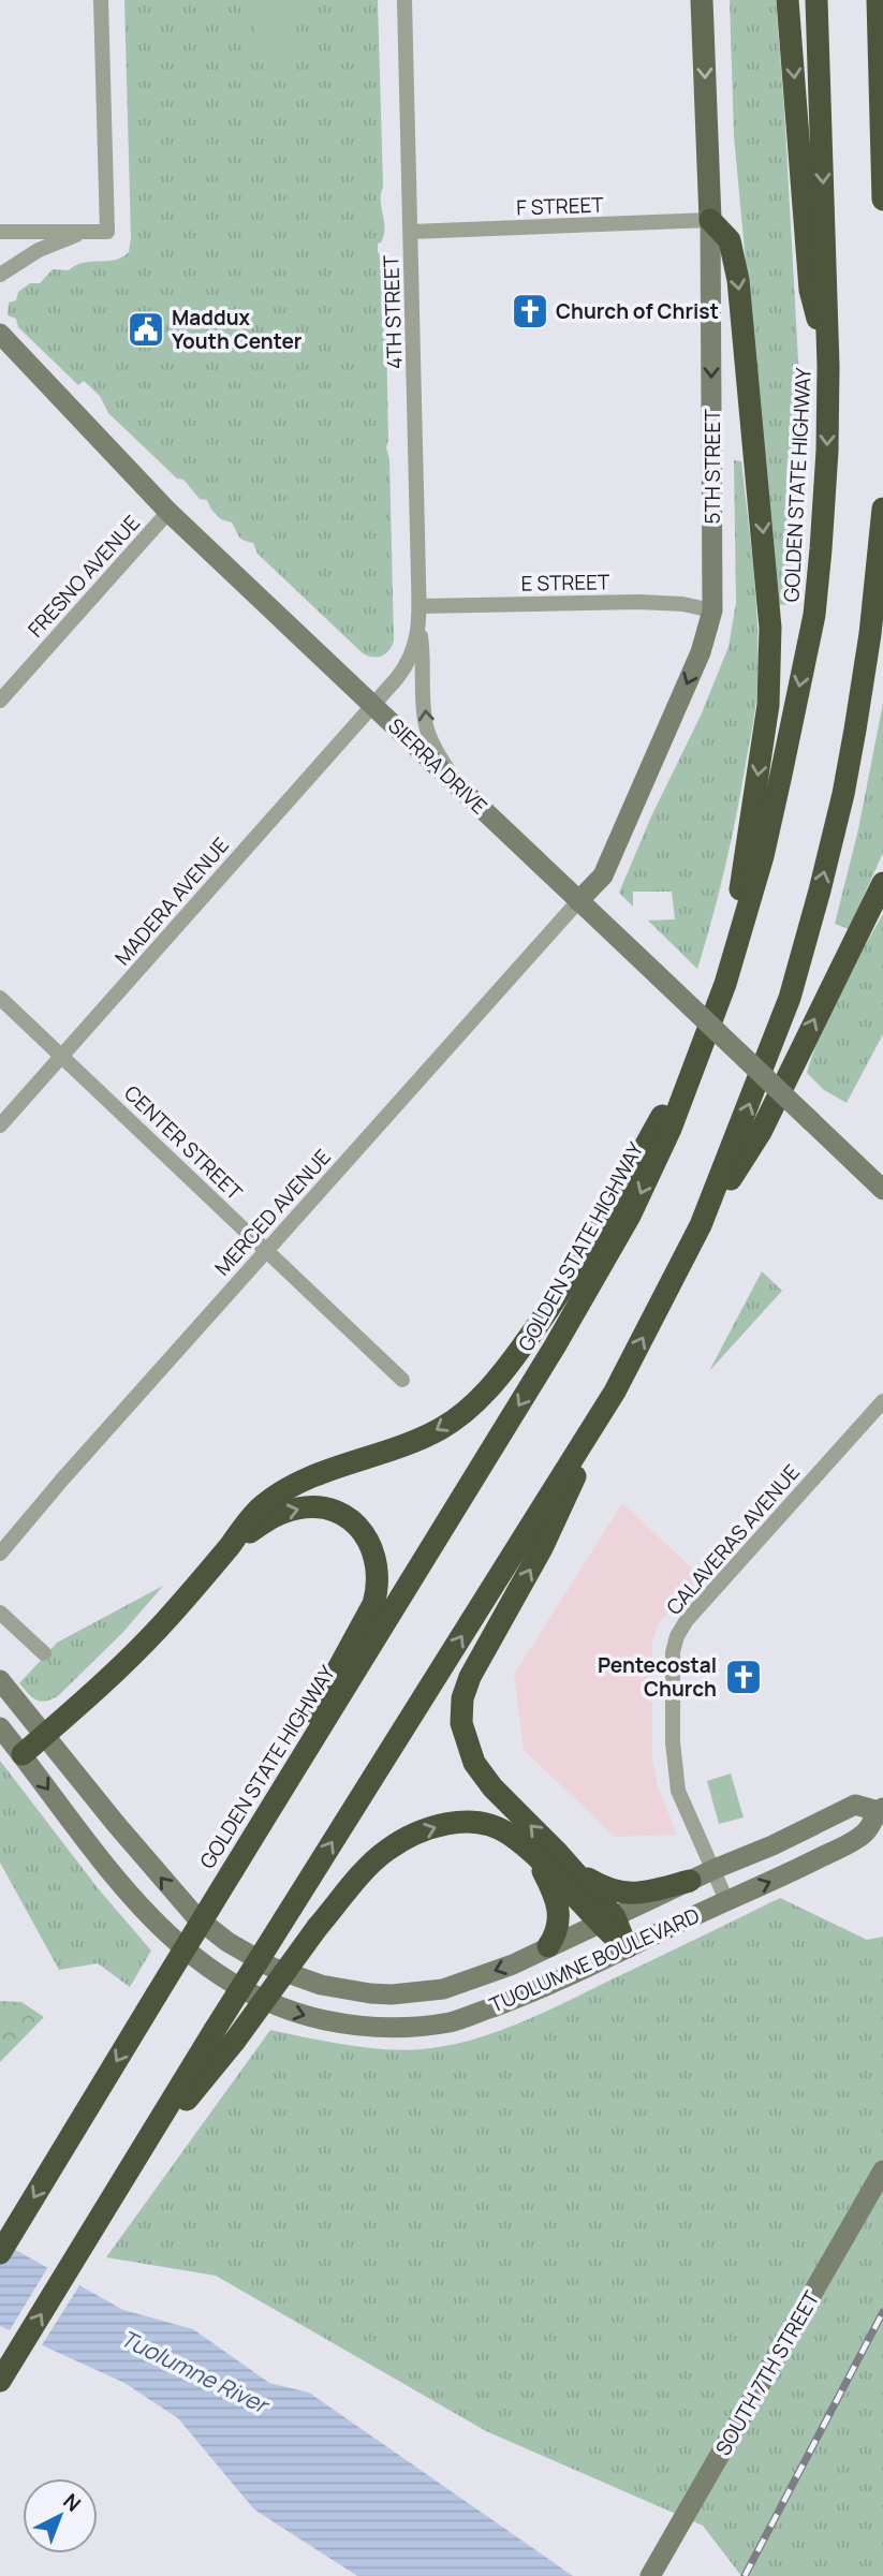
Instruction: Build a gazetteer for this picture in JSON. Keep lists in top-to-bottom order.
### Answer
{
  "streets": {
    "highway": ["GOLDEN STATE HIGHWAY"],
    "main road": ["5TH STREET"],
    "street": [
      "F STREET",
      "4TH STREET",
      "FRESNO AVENUE",
      "E STREET",
      "SIERRA DRIVE",
      "MADERA AVENUE",
      "CENTER STREET",
      "MERCED AVENUE",
      "CALAVERAS AVENUE",
      "TUOLUMNE BOULEVARD",
      "SOUTH 7TH STREET"
    ]
  },
  "crossings": [
    ["F STREET", "4TH STREET"],
    ["F STREET", "5TH STREET"],
    ["4TH STREET", "E STREET"],
    ["4TH STREET", "SIERRA DRIVE"],
    ["4TH STREET", "MADERA AVENUE"],
    ["5TH STREET", "E STREET"],
    ["5TH STREET", "SIERRA DRIVE"],
    ["5TH STREET", "MERCED AVENUE"],
    ["FRESNO AVENUE", "SIERRA DRIVE"],
    ["SIERRA DRIVE", "MADERA AVENUE"],
    ["SIERRA DRIVE", "MERCED AVENUE"],
    ["MADERA AVENUE", "CENTER STREET"],
    ["CENTER STREET", "MERCED AVENUE"],
    ["CALAVERAS AVENUE", "TUOLUMNE BOULEVARD"]
  ],
  "one_way": ["5TH STREET"],
  "water": ["Tuolumne River"],
  "places": {
    "church": ["Church of Christ", "Pentecostal Church"],
    "public building": ["Maddux Youth Center"]
  },
  "north": "top right"
}
